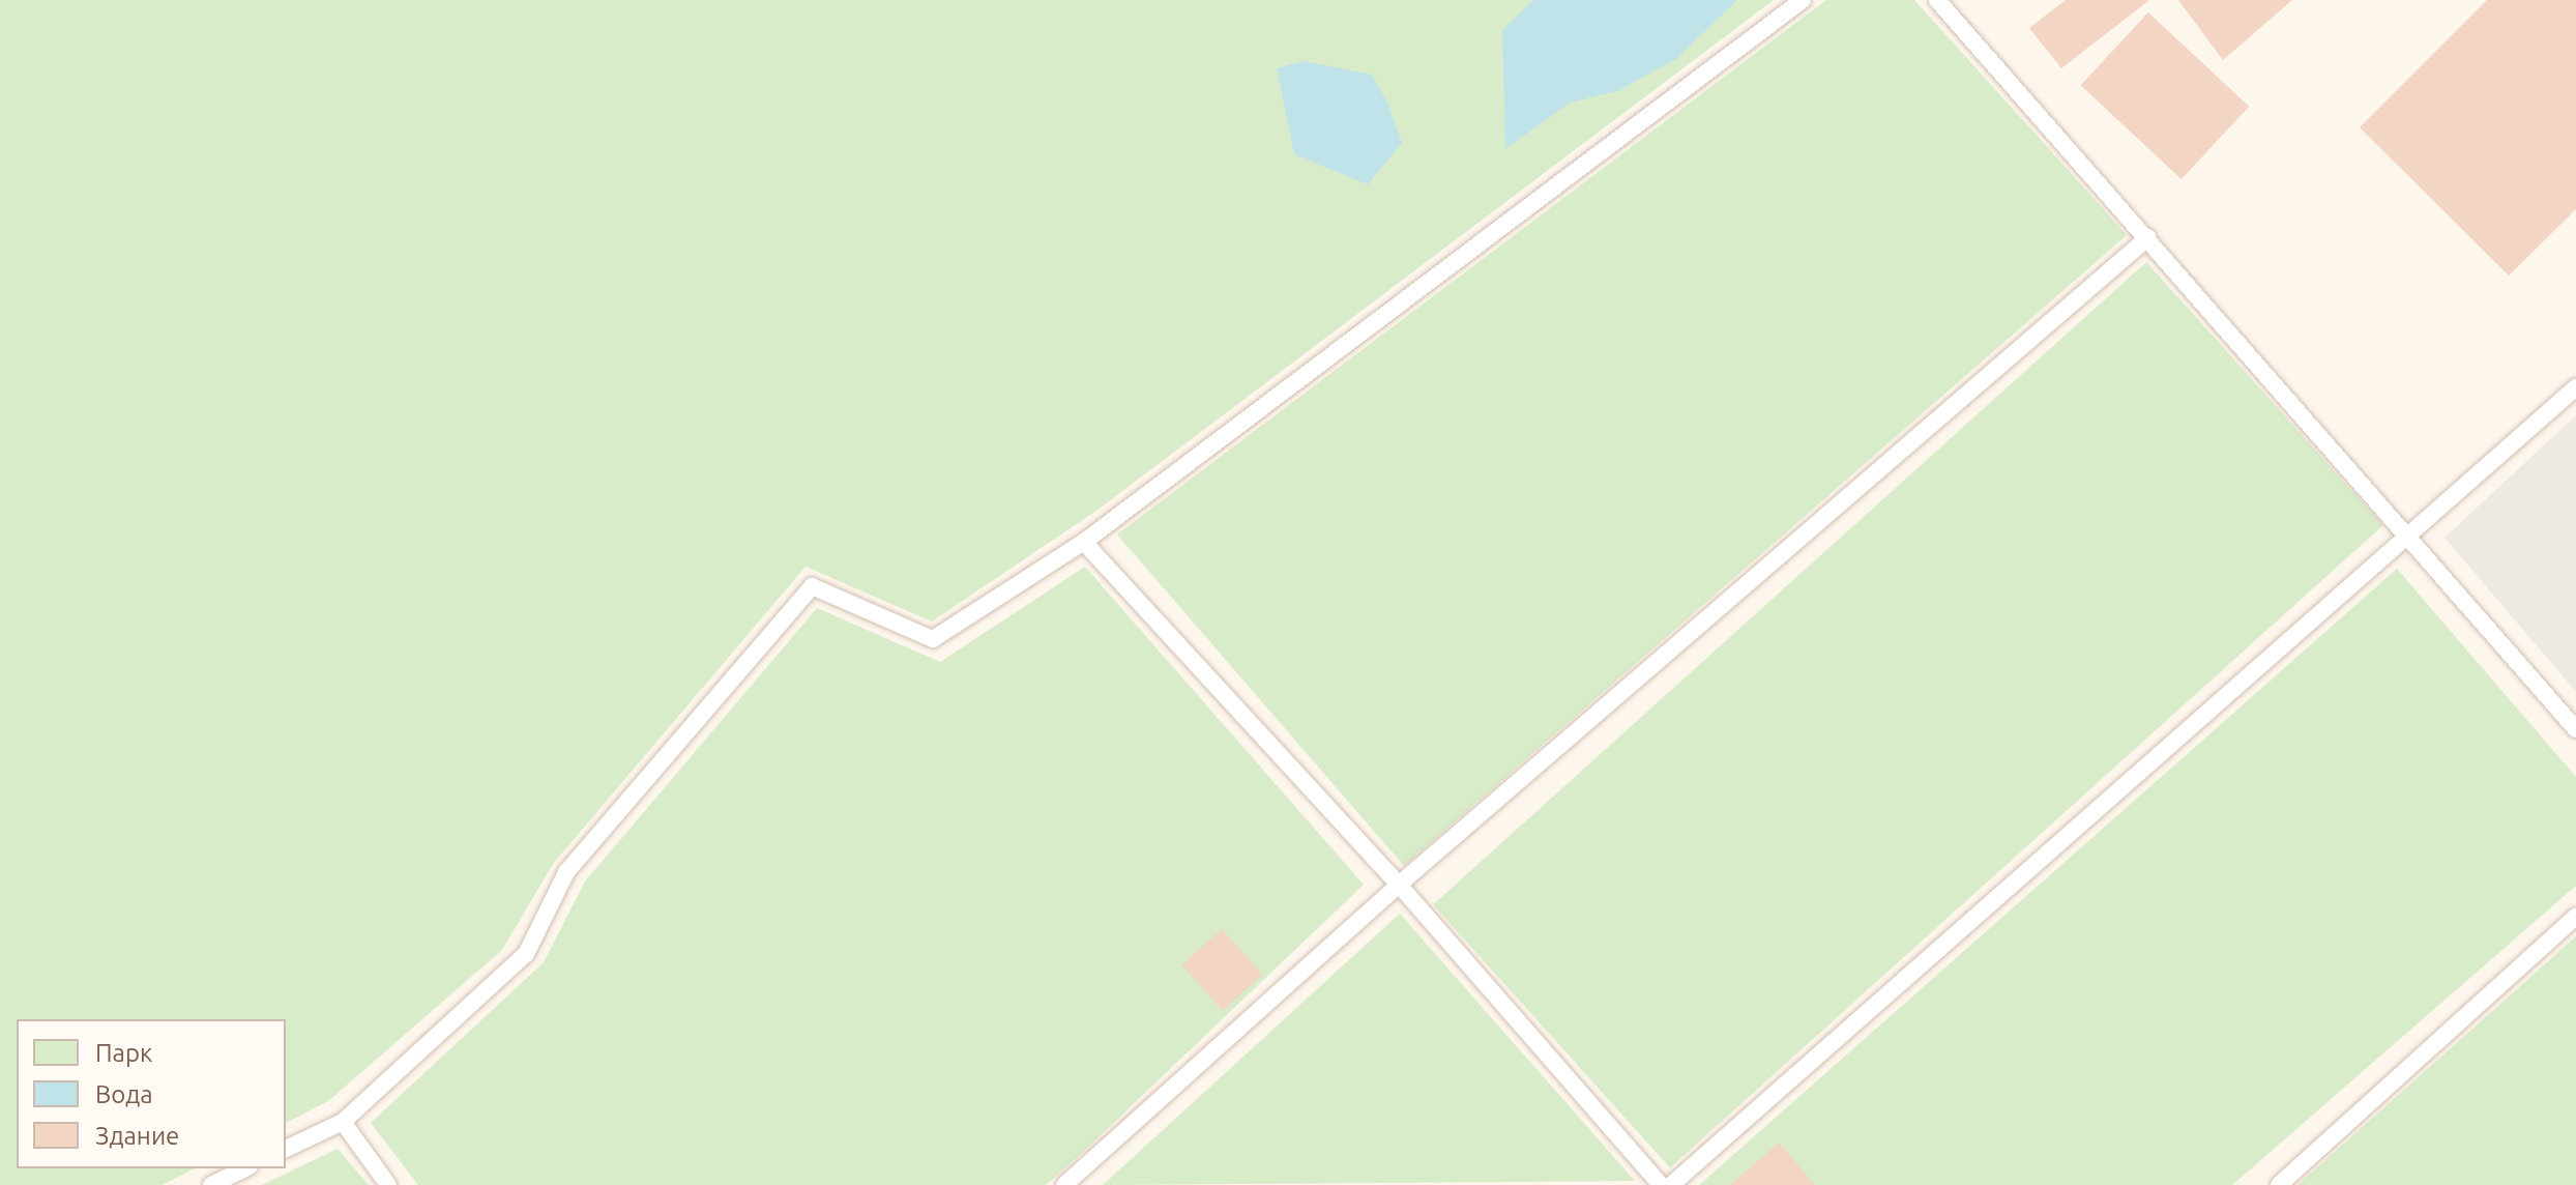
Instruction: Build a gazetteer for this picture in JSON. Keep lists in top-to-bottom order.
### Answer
{
  "legend": ["Парк", "Вода", "Здание"]
}
